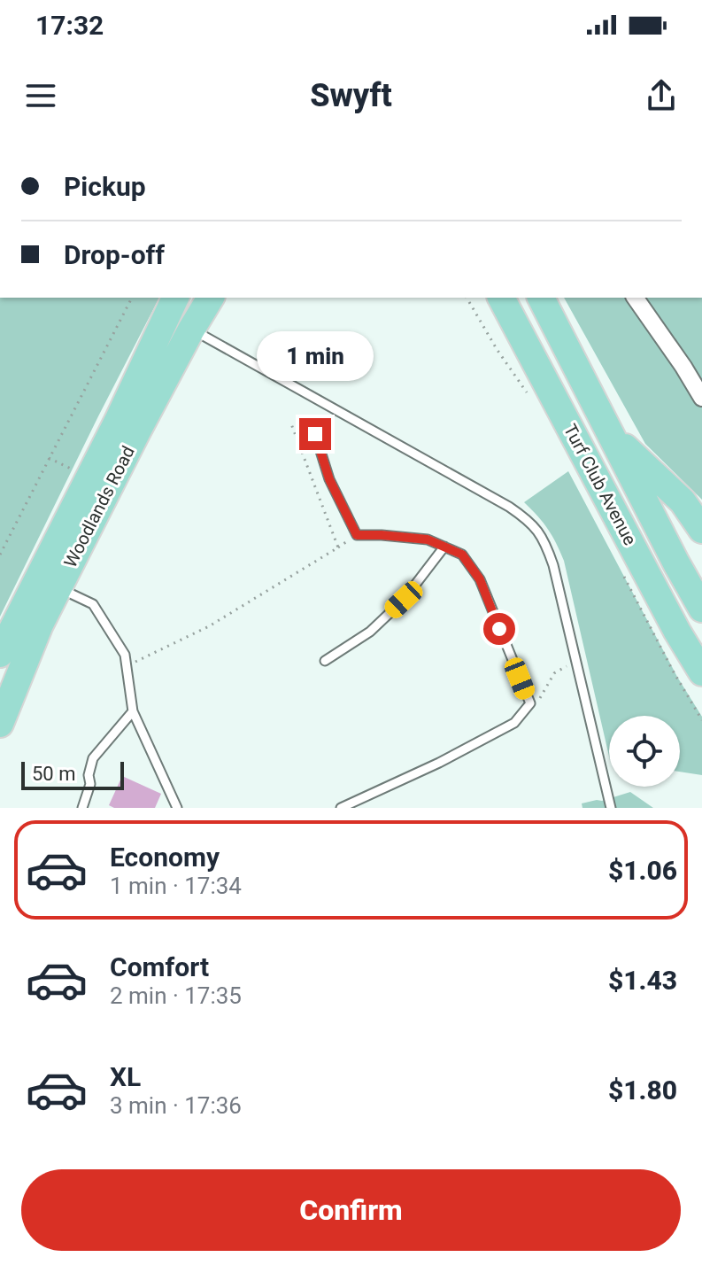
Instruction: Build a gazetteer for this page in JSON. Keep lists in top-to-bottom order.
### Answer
{
  "streets": {
    "main road": ["Turf Club Avenue", "Woodlands Road"]
  },
  "scale_bar": "50 m",
  "page": {
    "status": "17:32",
    "header": "Swyft",
    "banner": ["Pickup", "Drop-off"],
    "bubble": "1 min",
    "scale": "50 m",
    "list": [
      {
        "name": "Economy",
        "note": "1 min · 17:34",
        "value": "$1.06"
      },
      {
        "name": "Comfort",
        "note": "2 min · 17:35",
        "value": "$1.43"
      },
      {
        "name": "XL",
        "note": "3 min · 17:36",
        "value": "$1.80"
      }
    ],
    "buttons": "Confirm"
  }
}
